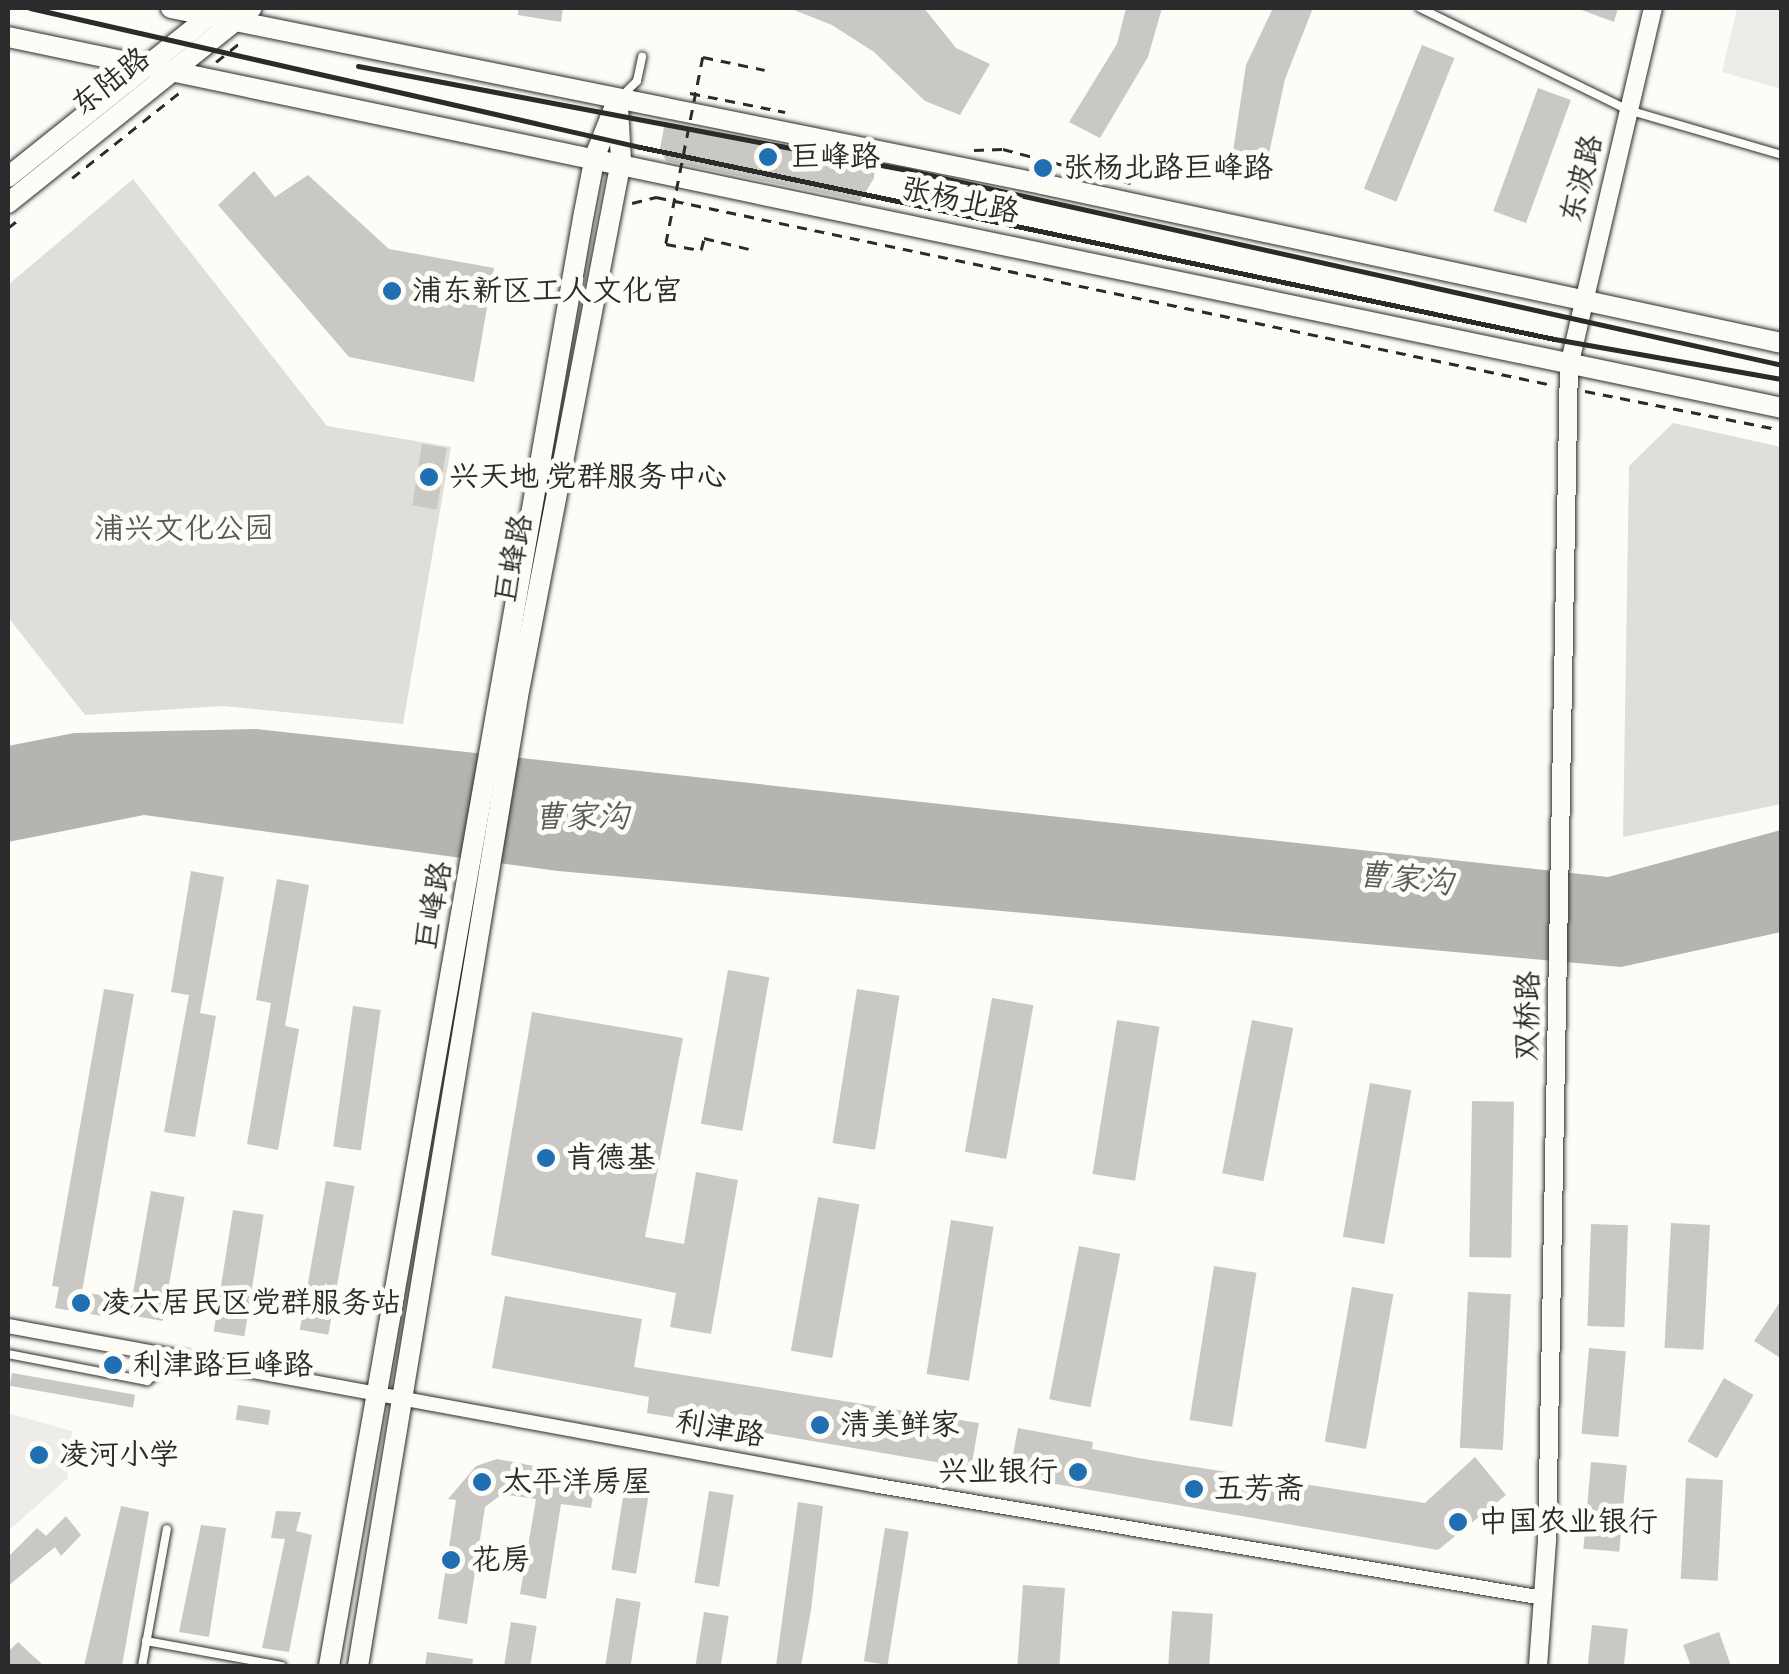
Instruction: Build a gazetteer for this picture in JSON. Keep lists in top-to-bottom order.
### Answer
{
  "streets": {
    "main road": [
      "东陆路",
      "张杨北路",
      "巨蜂路",
      "巨峰路"
    ],
    "street": ["东波路", "双桥路", "利津路"]
  },
  "crossings": [
    ["东陆路", "张杨北路"],
    ["东波路", "张杨北路"],
    ["东波路", "双桥路"],
    ["张杨北路", "巨蜂路"],
    ["张杨北路", "巨峰路"],
    ["张杨北路", "双桥路"],
    ["巨蜂路", "巨峰路"],
    ["巨峰路", "利津路"],
    ["双桥路", "利津路"]
  ],
  "water": ["曹家沟"],
  "parks": ["浦兴文化公园"],
  "places": [
    "巨峰路",
    "张杨北路巨峰路",
    "浦东新区工人文化宫",
    "兴天地 党群服务中心",
    "肯德基",
    "凌六居民区党群服务站",
    "利津路巨峰路",
    "清美鲜家",
    "凌河小学",
    "兴业银行",
    "太平洋房屋",
    "五芳斋",
    "中国农业银行",
    "花房"
  ]
}
